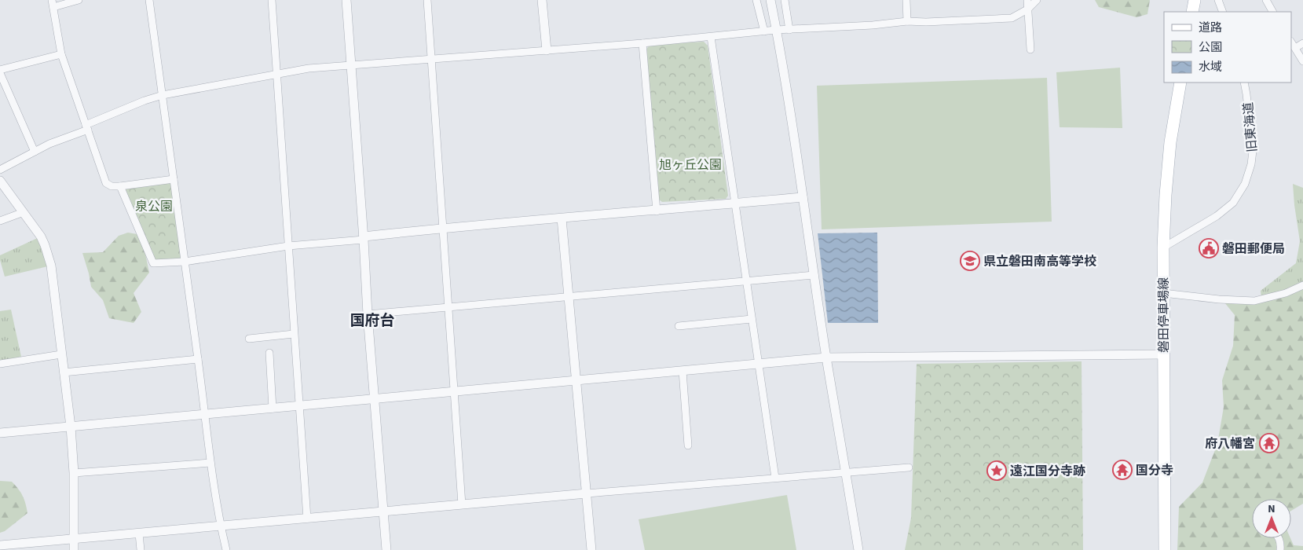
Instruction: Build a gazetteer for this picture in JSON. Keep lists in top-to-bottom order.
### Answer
{
  "streets": {
    "main road": ["磐田停車場線"],
    "street": ["旧東海道"]
  },
  "crossings": [
    ["旧東海道", "磐田停車場線"]
  ],
  "districts": ["国府台"],
  "parks": ["旭ヶ丘公園", "泉公園"],
  "places": {
    "public building": ["磐田郵便局"],
    "school or university": ["県立磐田南高等学校"],
    "temple": ["府八幡宮", "国分寺"],
    "place": ["遠江国分寺跡"]
  },
  "legend": ["道路", "公園", "水域"],
  "north": "top"
}
